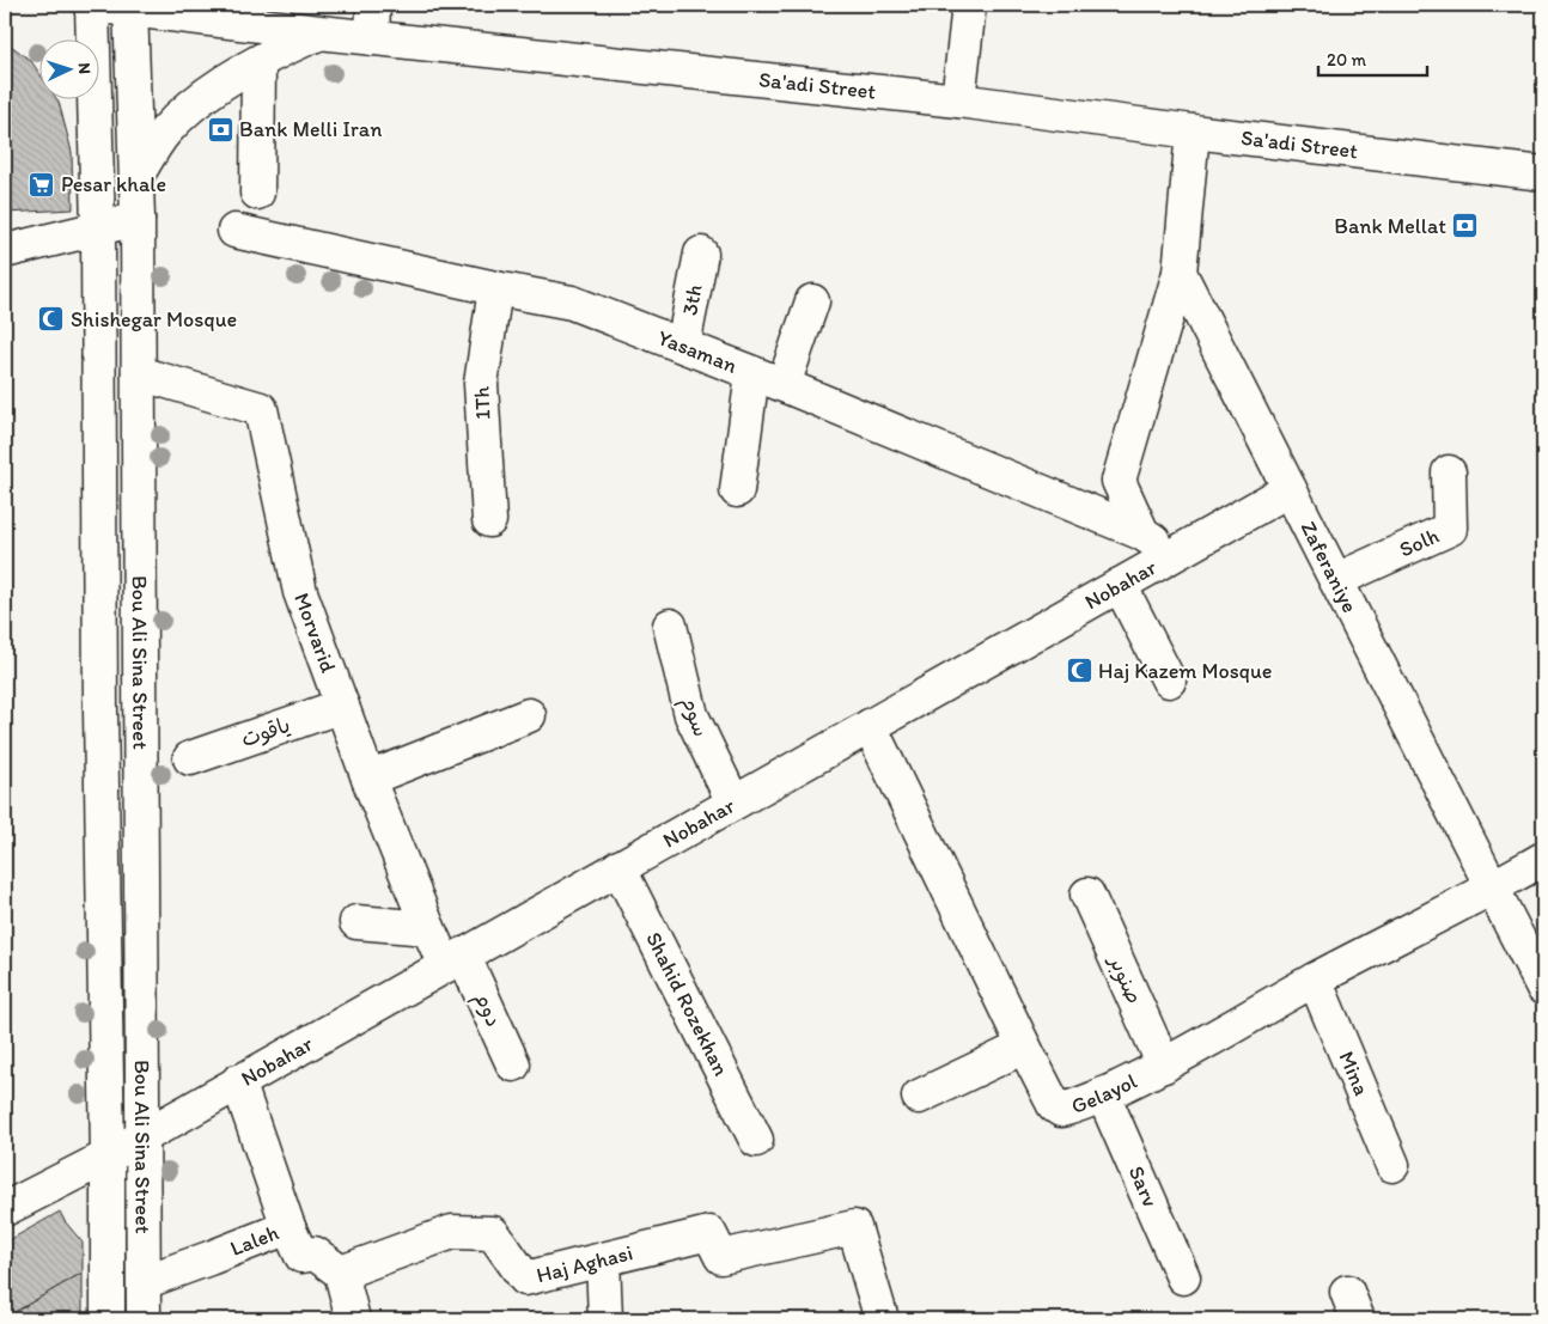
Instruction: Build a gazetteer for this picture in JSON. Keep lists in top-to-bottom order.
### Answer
{
  "streets": {
    "street": [
      "Sa'adi Street",
      "3th",
      "Yasaman",
      "1Th",
      "Solh",
      "Zaferaniye",
      "Nobahar",
      "Morvarid",
      "Bou Ali Sina Street",
      "سوم",
      "یاقوت",
      "صنوبر",
      "Shahid Rozekhan",
      "دوم",
      "Mina",
      "Gelayol",
      "Sarv",
      "Laleh",
      "Haj Aghasi"
    ]
  },
  "crossings": [
    ["Sa'adi Street", "Bou Ali Sina Street"],
    ["3th", "Yasaman"],
    ["Yasaman", "1Th"],
    ["Yasaman", "Nobahar"],
    ["Solh", "Zaferaniye"],
    ["Zaferaniye", "Nobahar"],
    ["Zaferaniye", "Gelayol"],
    ["Nobahar", "Morvarid"],
    ["Nobahar", "Bou Ali Sina Street"],
    ["Nobahar", "سوم"],
    ["Nobahar", "Shahid Rozekhan"],
    ["Nobahar", "دوم"],
    ["Nobahar", "Gelayol"],
    ["Nobahar", "Laleh"],
    ["Morvarid", "Bou Ali Sina Street"],
    ["Morvarid", "یاقوت"],
    ["Morvarid", "دوم"],
    ["Bou Ali Sina Street", "Laleh"],
    ["صنوبر", "Gelayol"],
    ["Mina", "Gelayol"],
    ["Gelayol", "Sarv"]
  ],
  "places": {
    "bank": ["Bank Melli Iran", "Bank Mellat"],
    "supermarket": ["Pesar khale"],
    "mosque": ["Shishegar Mosque", "Haj Kazem Mosque"]
  },
  "scale_bar": "20 m",
  "north": "right"
}
